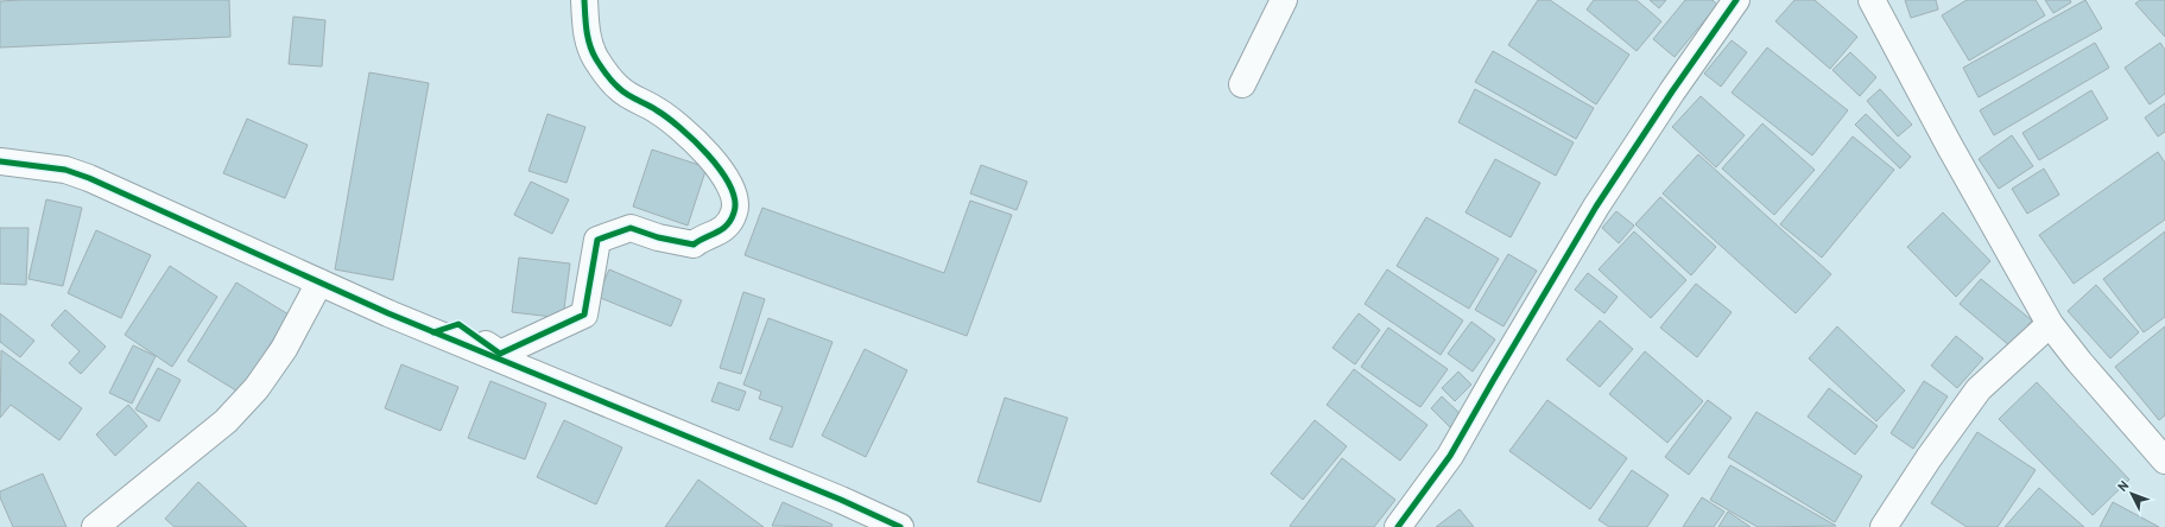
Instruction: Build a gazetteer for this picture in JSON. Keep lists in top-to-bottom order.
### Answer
{
  "north": "top left"
}
